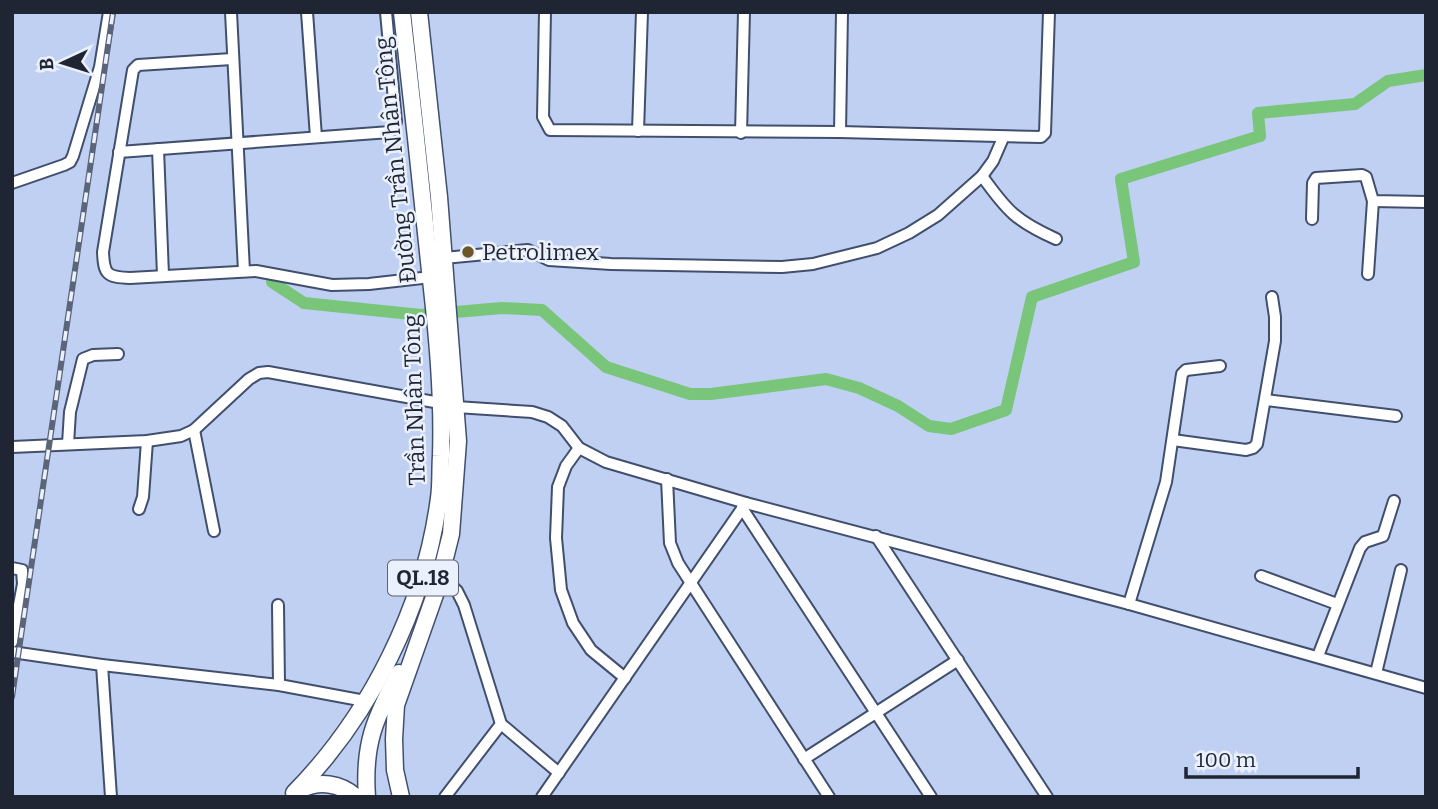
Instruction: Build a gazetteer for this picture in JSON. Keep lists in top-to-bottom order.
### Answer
{
  "streets": {
    "highway": ["Đường Trần Nhân Tông", "Trần Nhân Tông", "QL.18"]
  },
  "crossings": [
    ["Đường Trần Nhân Tông", "Trần Nhân Tông"]
  ],
  "places": ["Petrolimex"],
  "scale_bar": "100 m",
  "north": "left"
}
